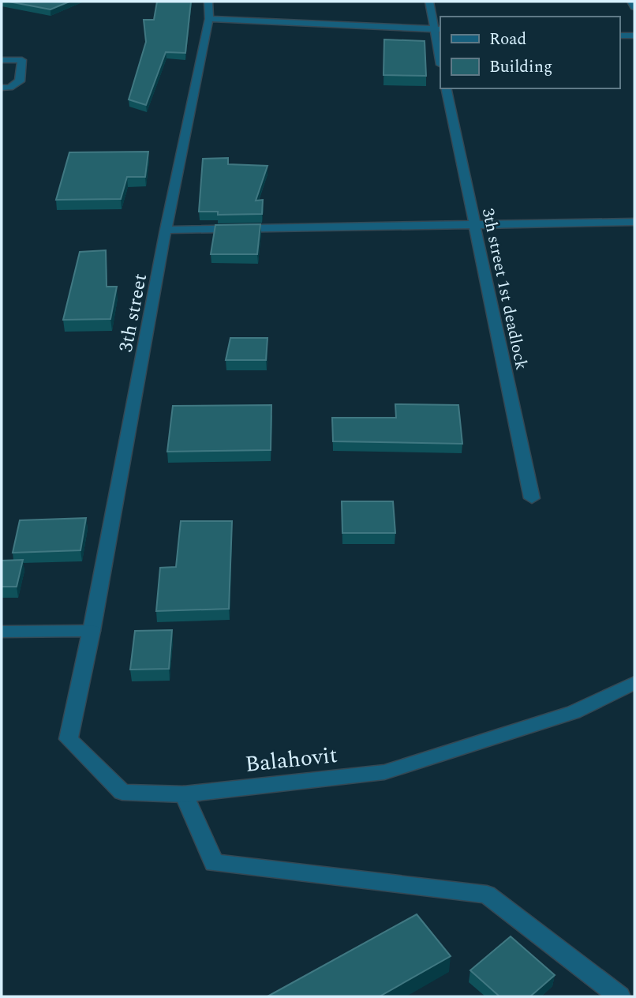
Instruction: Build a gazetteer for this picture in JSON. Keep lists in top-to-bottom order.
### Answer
{
  "streets": {
    "street": ["3th street 1st deadlock", "3th street", "Balahovit"]
  },
  "crossings": [
    ["3th street", "Balahovit"]
  ],
  "legend": ["Road", "Building"]
}
